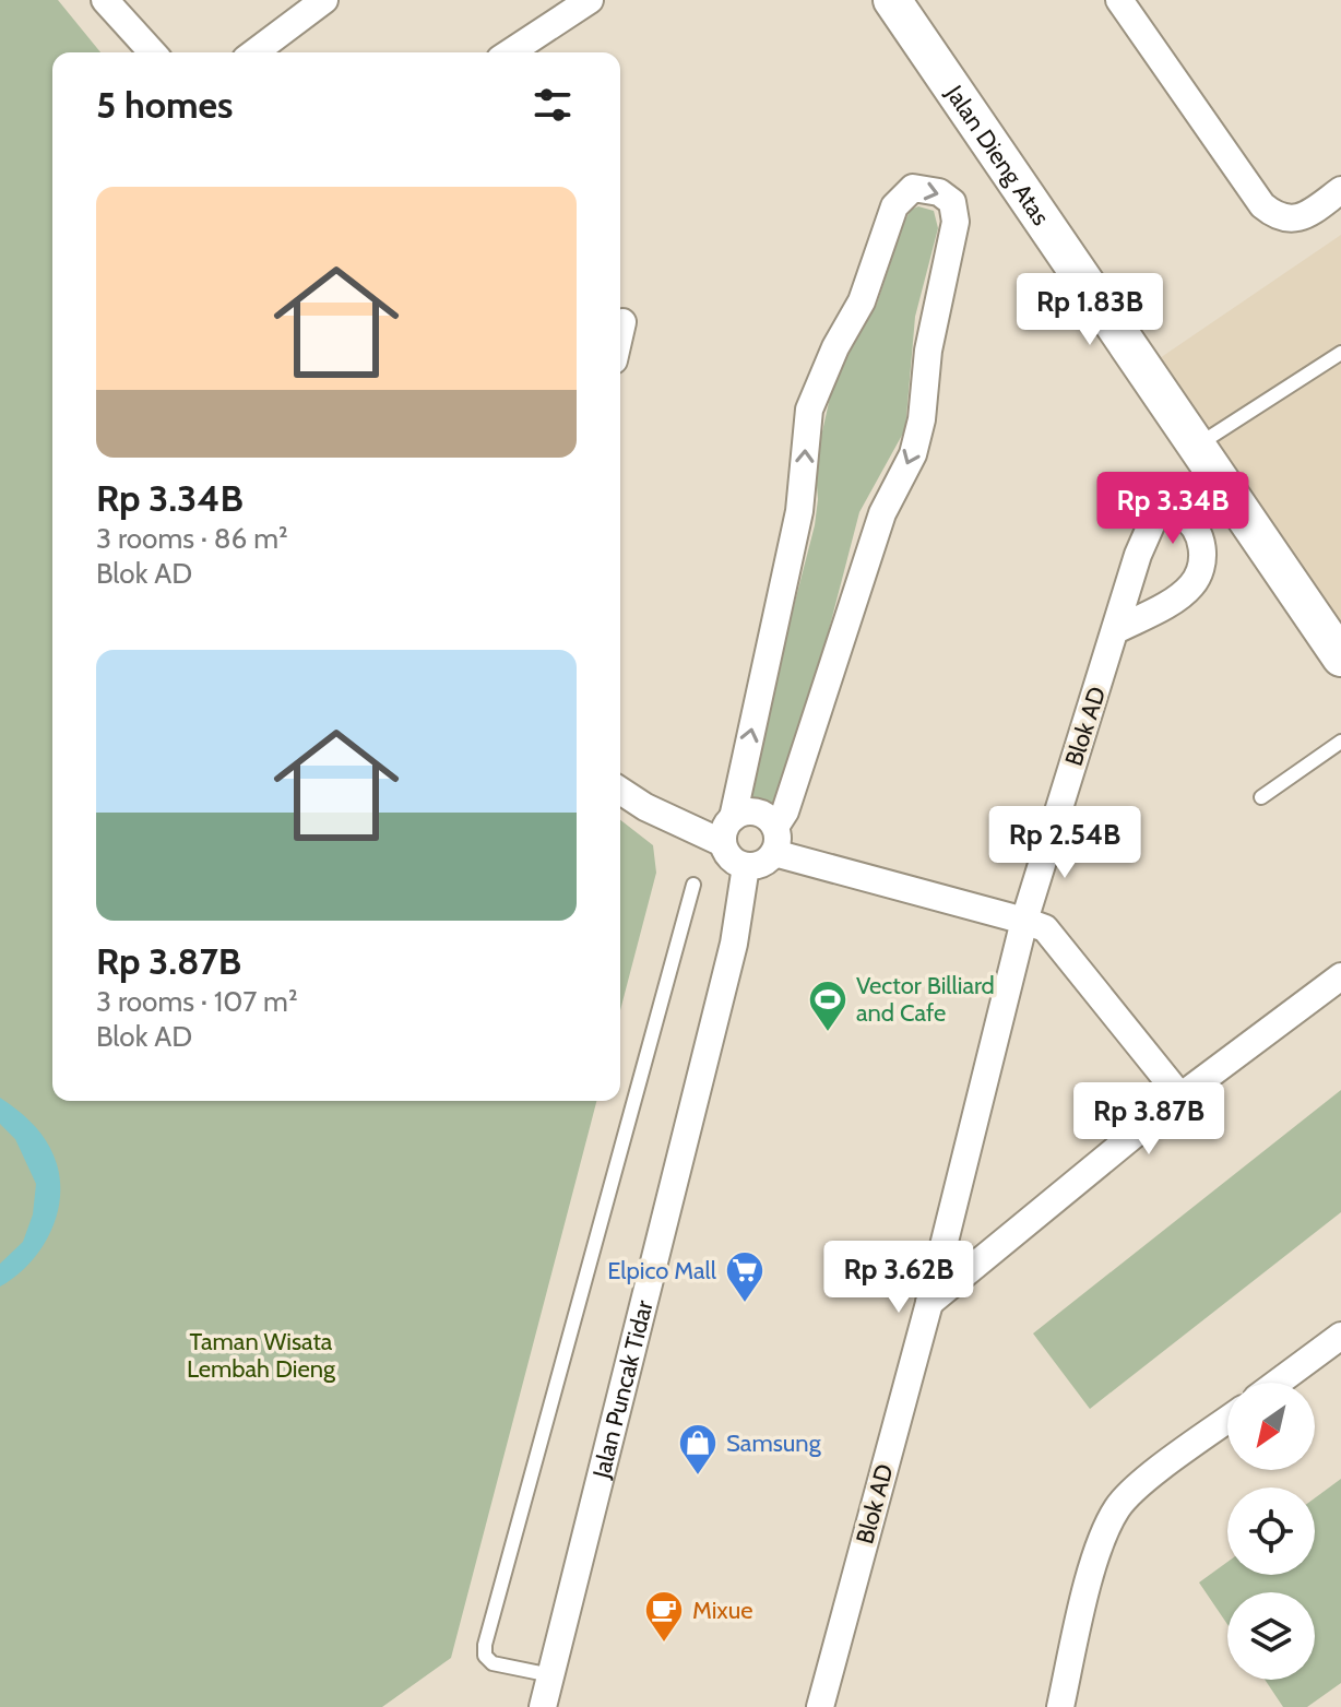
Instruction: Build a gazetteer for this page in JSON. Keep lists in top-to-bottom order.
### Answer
{
  "streets": {
    "street": ["Jalan Dieng Atas", "Blok AD", "Jalan Puncak Tidar"]
  },
  "parks": ["Taman Wisata Lembah Dieng"],
  "places": {
    "sports": ["Vector Billiard and Cafe"],
    "supermarket": ["Elpico Mall"],
    "shop": ["Samsung"],
    "cafe": ["Mixue"]
  },
  "north": "bottom left",
  "page": {
    "heading": "5 homes",
    "list": [
      {
        "name": "Rp 3.34B",
        "note": "3 rooms · 86 m² · Blok AD"
      },
      {
        "name": "Rp 3.87B",
        "note": "3 rooms · 107 m² · Blok AD"
      }
    ],
    "price": [
      "Rp 1.83B",
      "Rp 3.34B",
      "Rp 2.54B",
      "Rp 3.87B",
      "Rp 3.62B"
    ]
  }
}
